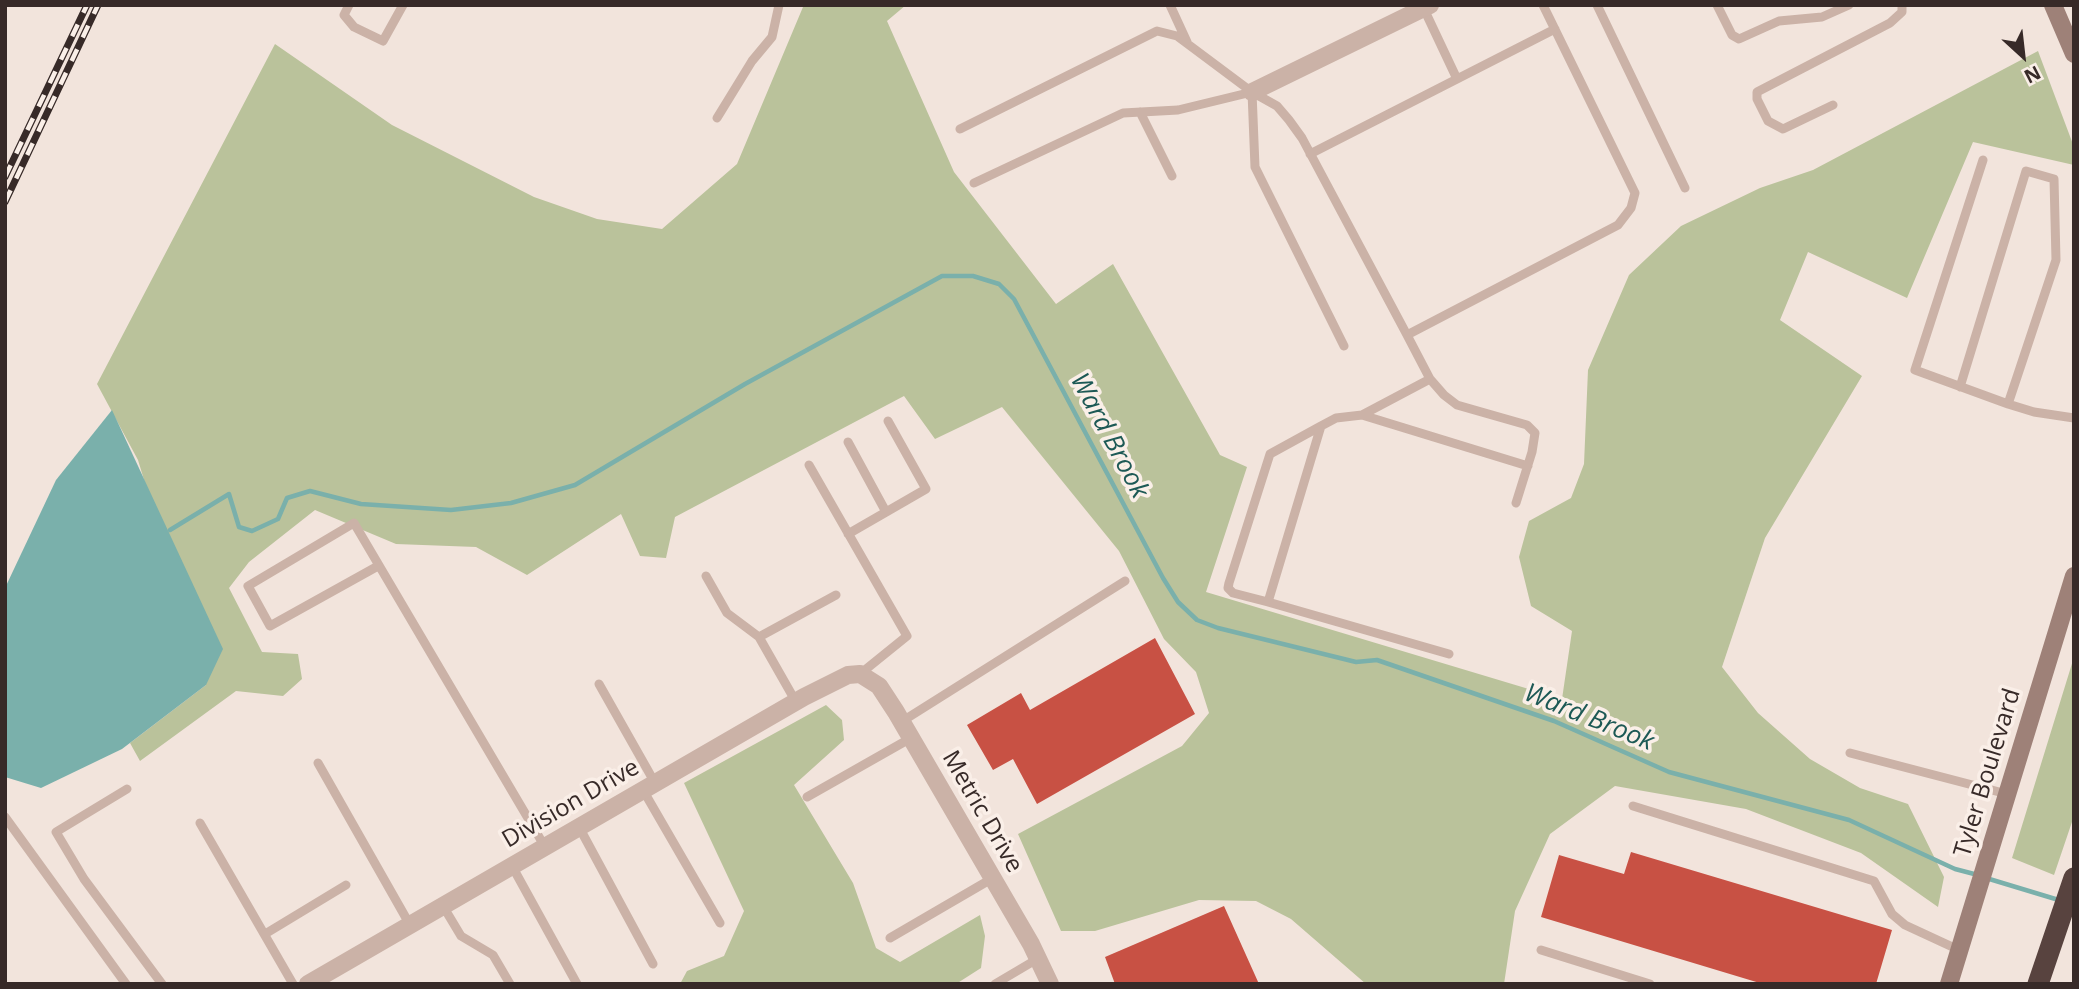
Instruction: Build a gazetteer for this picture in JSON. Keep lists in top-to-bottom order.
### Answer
{
  "streets": {
    "street": ["Tyler Boulevard", "Division Drive", "Metric Drive"]
  },
  "crossings": [
    ["Division Drive", "Metric Drive"]
  ],
  "water": ["Ward Brook"],
  "north": "bottom right"
}
